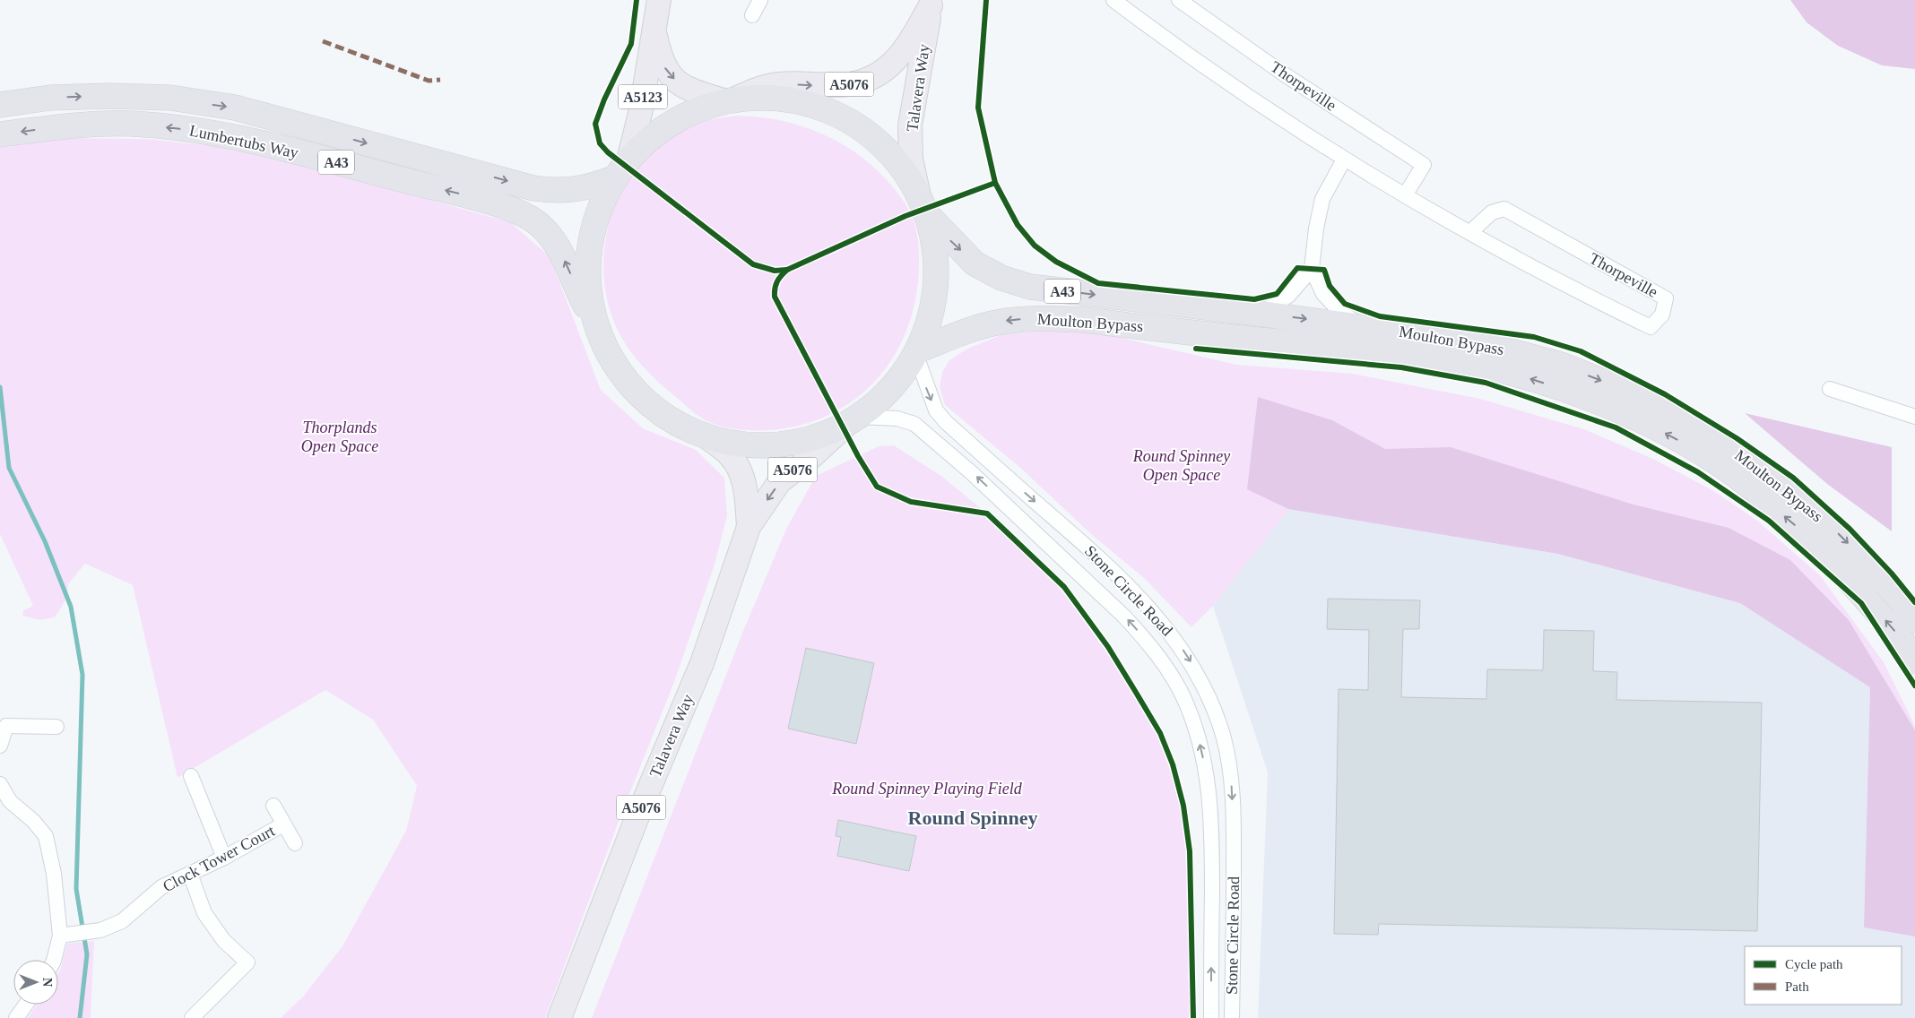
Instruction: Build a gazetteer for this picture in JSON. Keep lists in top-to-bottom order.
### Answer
{
  "streets": {
    "highway": ["Lumbertubs Way", "A43", "Moulton Bypass"],
    "main road": ["A5076", "Talavera Way", "A5123"],
    "street": ["Thorpeville", "Stone Circle Road", "Clock Tower Court"]
  },
  "crossings": [
    ["Talavera Way", "A5123"],
    ["Talavera Way", "A43"],
    ["Talavera Way", "Moulton Bypass"],
    ["Talavera Way", "Stone Circle Road"],
    ["A5123", "Lumbertubs Way"],
    ["A5123", "A43"],
    ["Lumbertubs Way", "A43"],
    ["A43", "Moulton Bypass"],
    ["A43", "Stone Circle Road"],
    ["Moulton Bypass", "Stone Circle Road"]
  ],
  "districts": ["Round Spinney"],
  "parks": ["Thorplands Open Space", "Round Spinney Open Space", "Round Spinney Playing Field"],
  "legend": ["Cycle path", "Path"],
  "north": "right"
}
